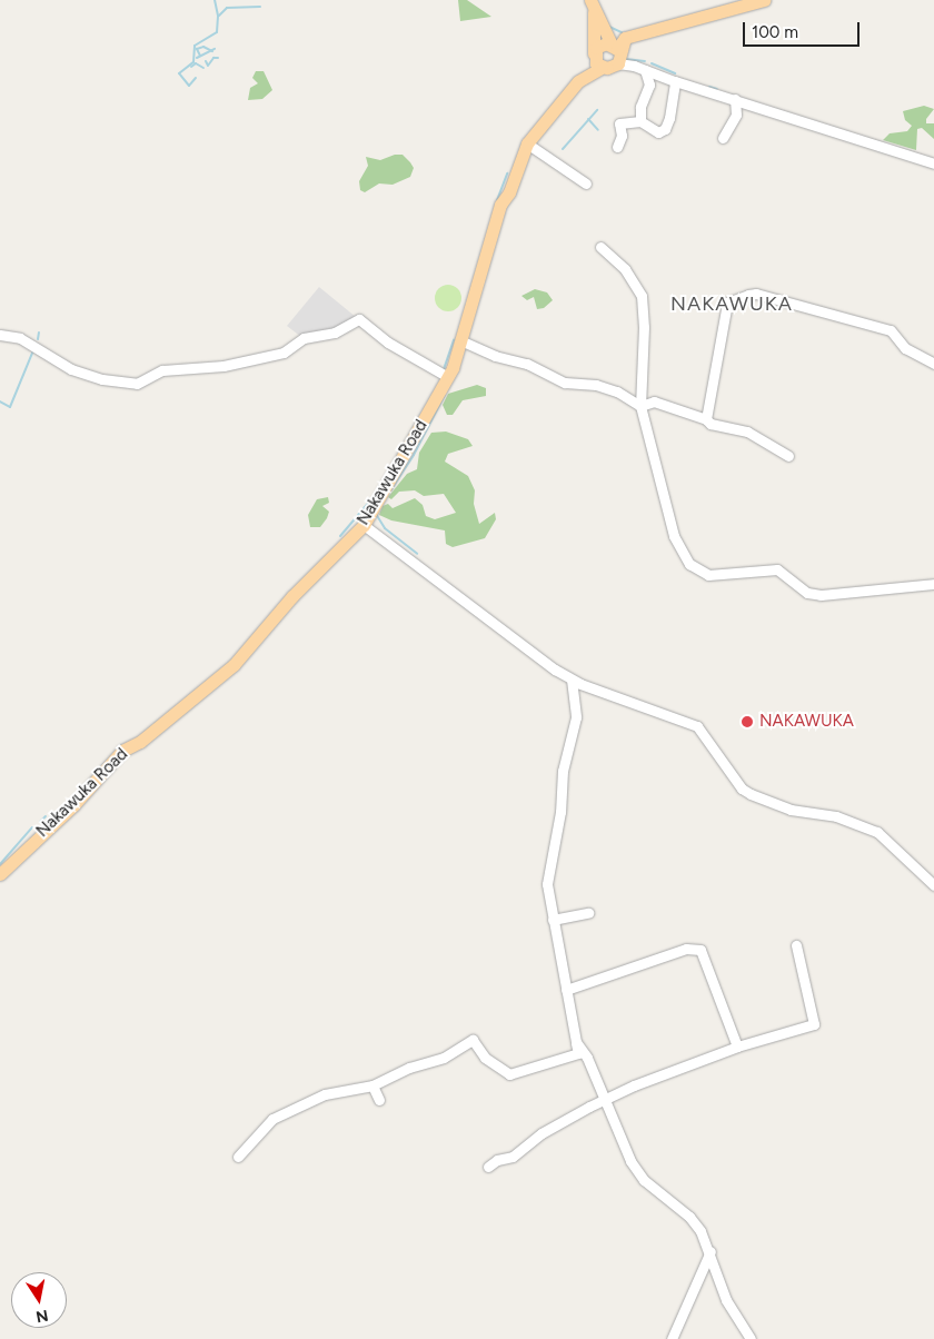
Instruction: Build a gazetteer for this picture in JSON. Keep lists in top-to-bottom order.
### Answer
{
  "streets": {
    "main road": ["Nakawuka Road"]
  },
  "districts": ["NAKAWUKA"],
  "places": ["NAKAWUKA"],
  "scale_bar": "100 m",
  "north": "bottom"
}
